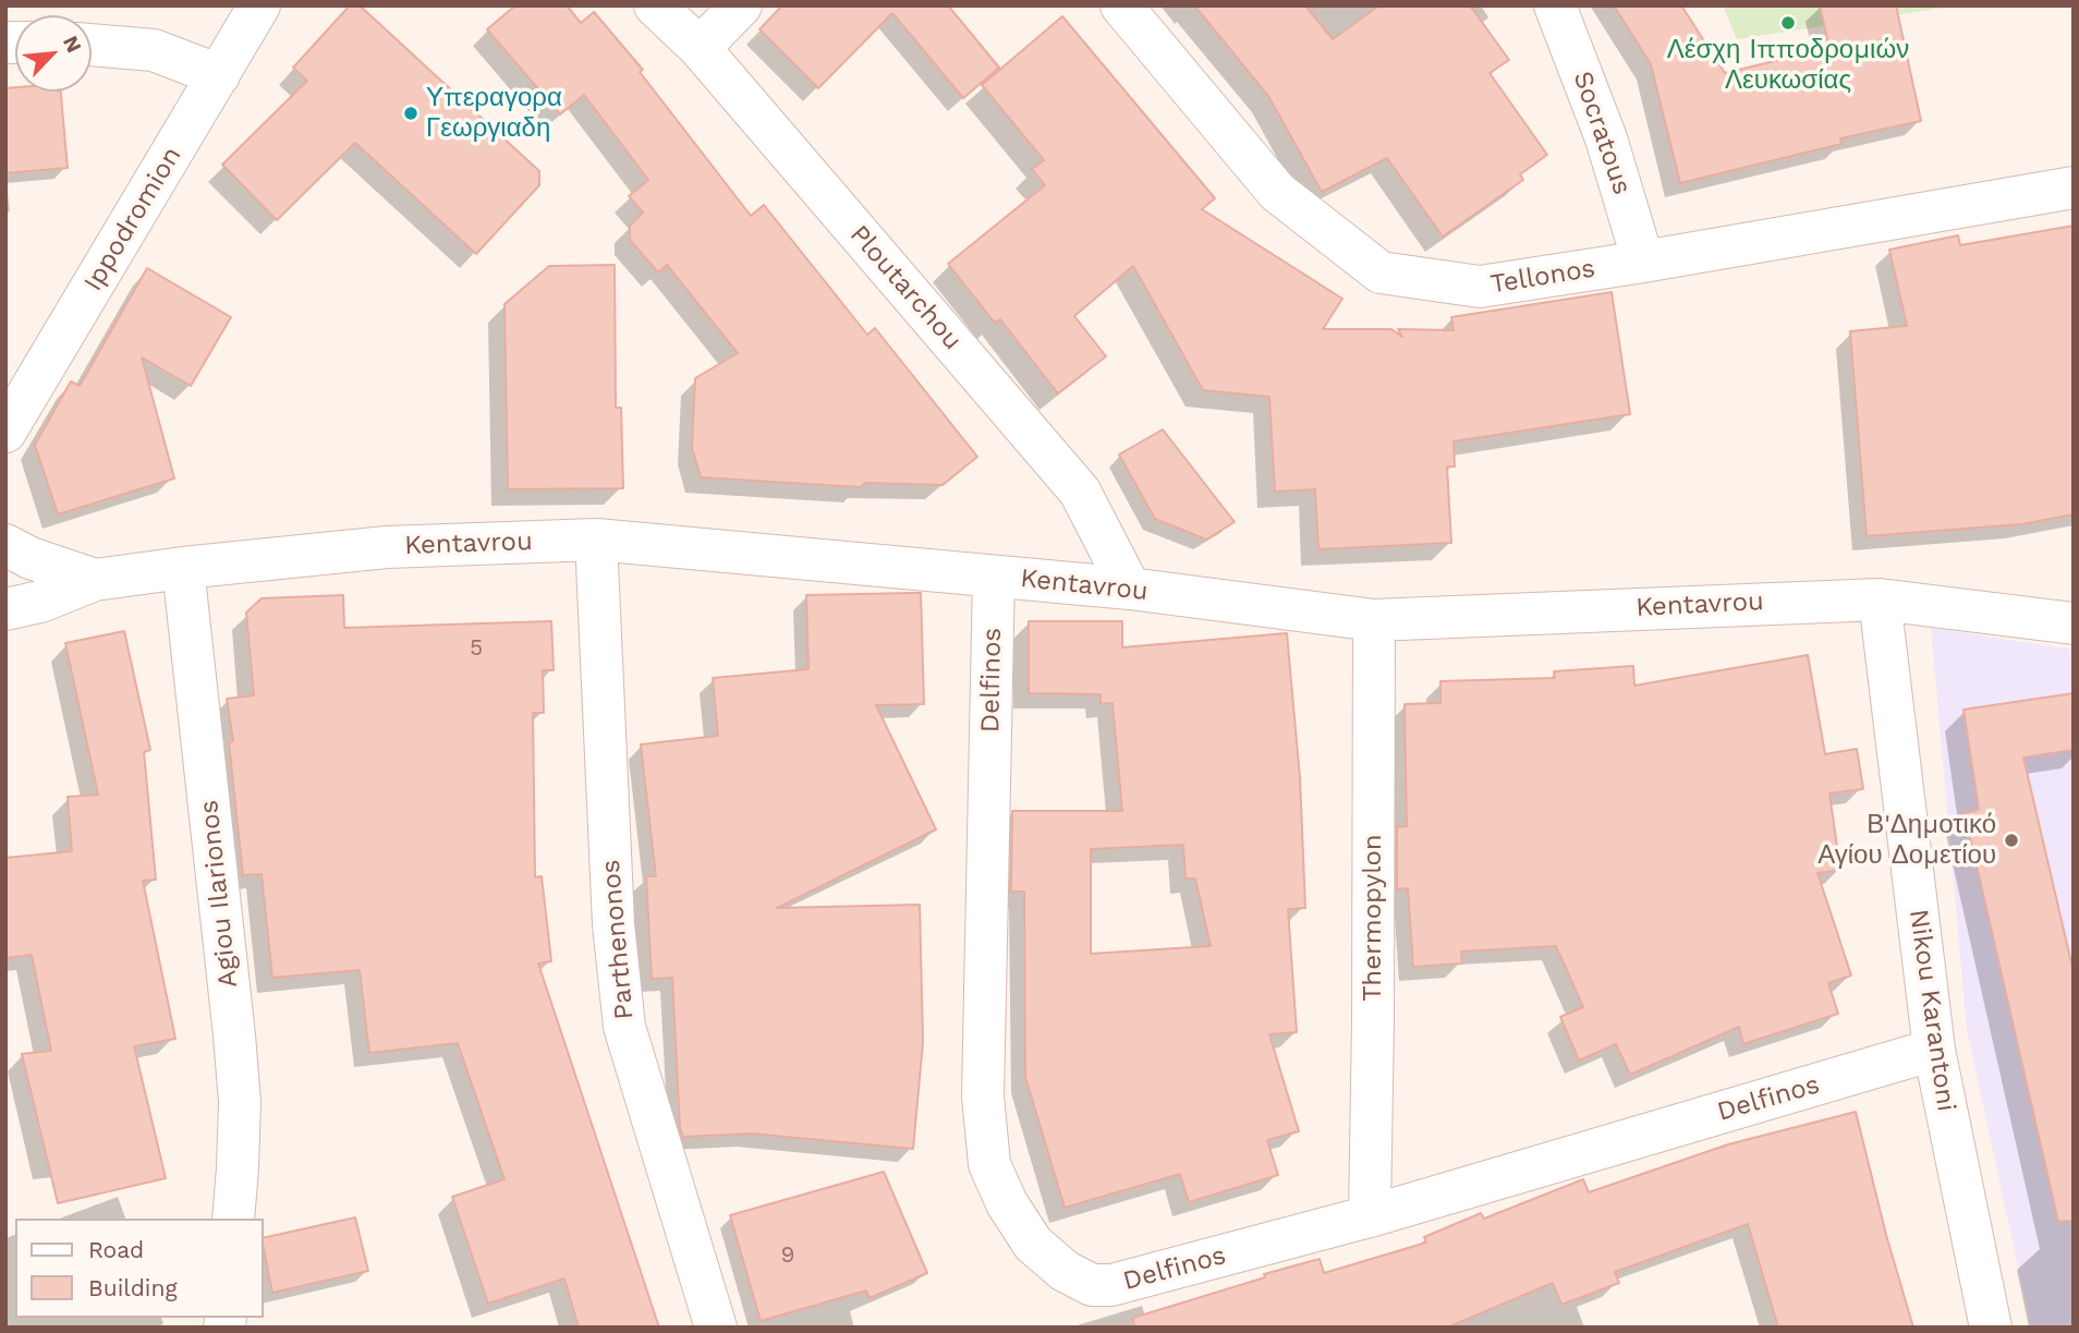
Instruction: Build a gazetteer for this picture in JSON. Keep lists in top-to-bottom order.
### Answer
{
  "streets": {
    "street": [
      "Socratous",
      "Ippodromion",
      "Tellonos",
      "Ploutarchou",
      "Kentavrou",
      "Delfinos",
      "Agiou Ilarionos",
      "Thermopylon",
      "Parthenonos",
      "Nikou Karantoni"
    ]
  },
  "crossings": [
    ["Socratous", "Tellonos"],
    ["Ploutarchou", "Kentavrou"],
    ["Kentavrou", "Delfinos"],
    ["Kentavrou", "Agiou Ilarionos"],
    ["Kentavrou", "Thermopylon"],
    ["Kentavrou", "Parthenonos"],
    ["Kentavrou", "Nikou Karantoni"],
    ["Delfinos", "Thermopylon"],
    ["Delfinos", "Nikou Karantoni"]
  ],
  "places": ["Λέσχη Ιπποδρομιών Λευκωσίας", "Υπεραγορα Γεωργιαδη", "Β'Δημοτικό Αγίου Δομετίου"],
  "house_numbers": ["5", "9"],
  "legend": ["Road", "Building"],
  "north": "top right"
}
